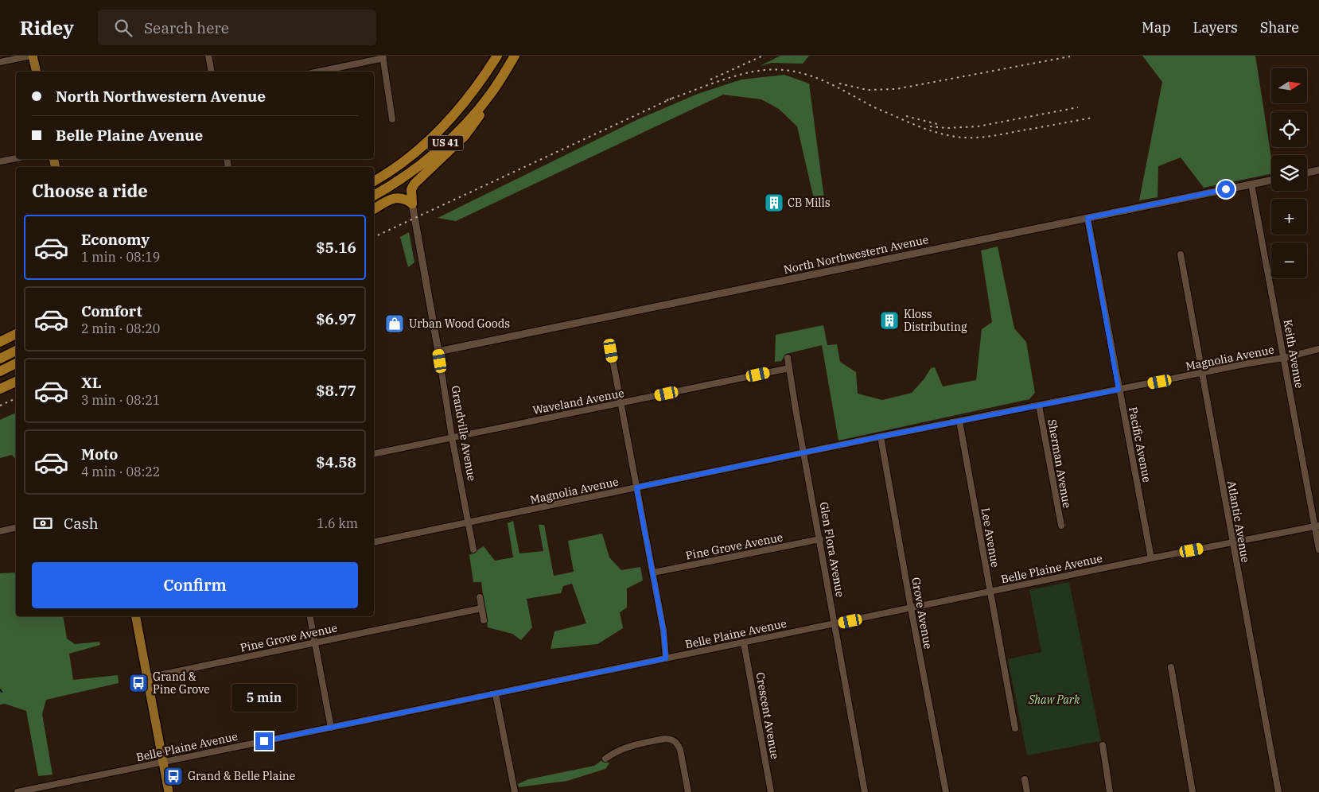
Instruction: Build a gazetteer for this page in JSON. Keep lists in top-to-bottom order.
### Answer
{
  "streets": {
    "highway": ["US 41"],
    "street": [
      "North Northwestern Avenue",
      "Keith Avenue",
      "Magnolia Avenue",
      "Waveland Avenue",
      "Grandville Avenue",
      "Pacific Avenue",
      "Sherman Avenue",
      "Atlantic Avenue",
      "Lee Avenue",
      "Pine Grove Avenue",
      "Glen Flora Avenue",
      "Belle Plaine Avenue",
      "Grove Avenue",
      "Crescent Avenue"
    ]
  },
  "crossings": [
    ["North Northwestern Avenue", "Keith Avenue"],
    ["North Northwestern Avenue", "Grandville Avenue"],
    ["North Northwestern Avenue", "Pacific Avenue"],
    ["Keith Avenue", "Magnolia Avenue"],
    ["Keith Avenue", "Belle Plaine Avenue"],
    ["Magnolia Avenue", "Grandville Avenue"],
    ["Magnolia Avenue", "Pacific Avenue"],
    ["Magnolia Avenue", "Sherman Avenue"],
    ["Magnolia Avenue", "Atlantic Avenue"],
    ["Magnolia Avenue", "Lee Avenue"],
    ["Magnolia Avenue", "Glen Flora Avenue"],
    ["Magnolia Avenue", "Grove Avenue"],
    ["Waveland Avenue", "Grandville Avenue"],
    ["Waveland Avenue", "Glen Flora Avenue"],
    ["Pacific Avenue", "Belle Plaine Avenue"],
    ["Atlantic Avenue", "Belle Plaine Avenue"],
    ["Lee Avenue", "Belle Plaine Avenue"],
    ["Pine Grove Avenue", "Glen Flora Avenue"],
    ["Glen Flora Avenue", "Belle Plaine Avenue"],
    ["Belle Plaine Avenue", "Grove Avenue"],
    ["Belle Plaine Avenue", "Crescent Avenue"]
  ],
  "parks": ["Shaw Park"],
  "places": {
    "building": ["CB Mills", "Kloss Distributing"],
    "shop": ["Urban Wood Goods"],
    "bus stop": ["Grand & Pine Grove", "Grand & Belle Plaine"]
  },
  "north": "right",
  "page": {
    "header": "Ridey",
    "search": "Search here",
    "nav": ["Map", "Layers", "Share"],
    "map_buttons": ["+", "−"],
    "banner": ["North Northwestern Avenue", "Belle Plaine Avenue"],
    "heading": "Choose a ride",
    "list": [
      {
        "name": "Economy",
        "note": "1 min · 08:19",
        "value": "$5.16"
      },
      {
        "name": "Comfort",
        "note": "2 min · 08:20",
        "value": "$6.97"
      },
      {
        "name": "XL",
        "note": "3 min · 08:21",
        "value": "$8.77"
      },
      {
        "name": "Moto",
        "note": "4 min · 08:22",
        "value": "$4.58"
      }
    ],
    "pay": ["Cash", "1.6 km"],
    "buttons": "Confirm",
    "bubble": "5 min"
  }
}
